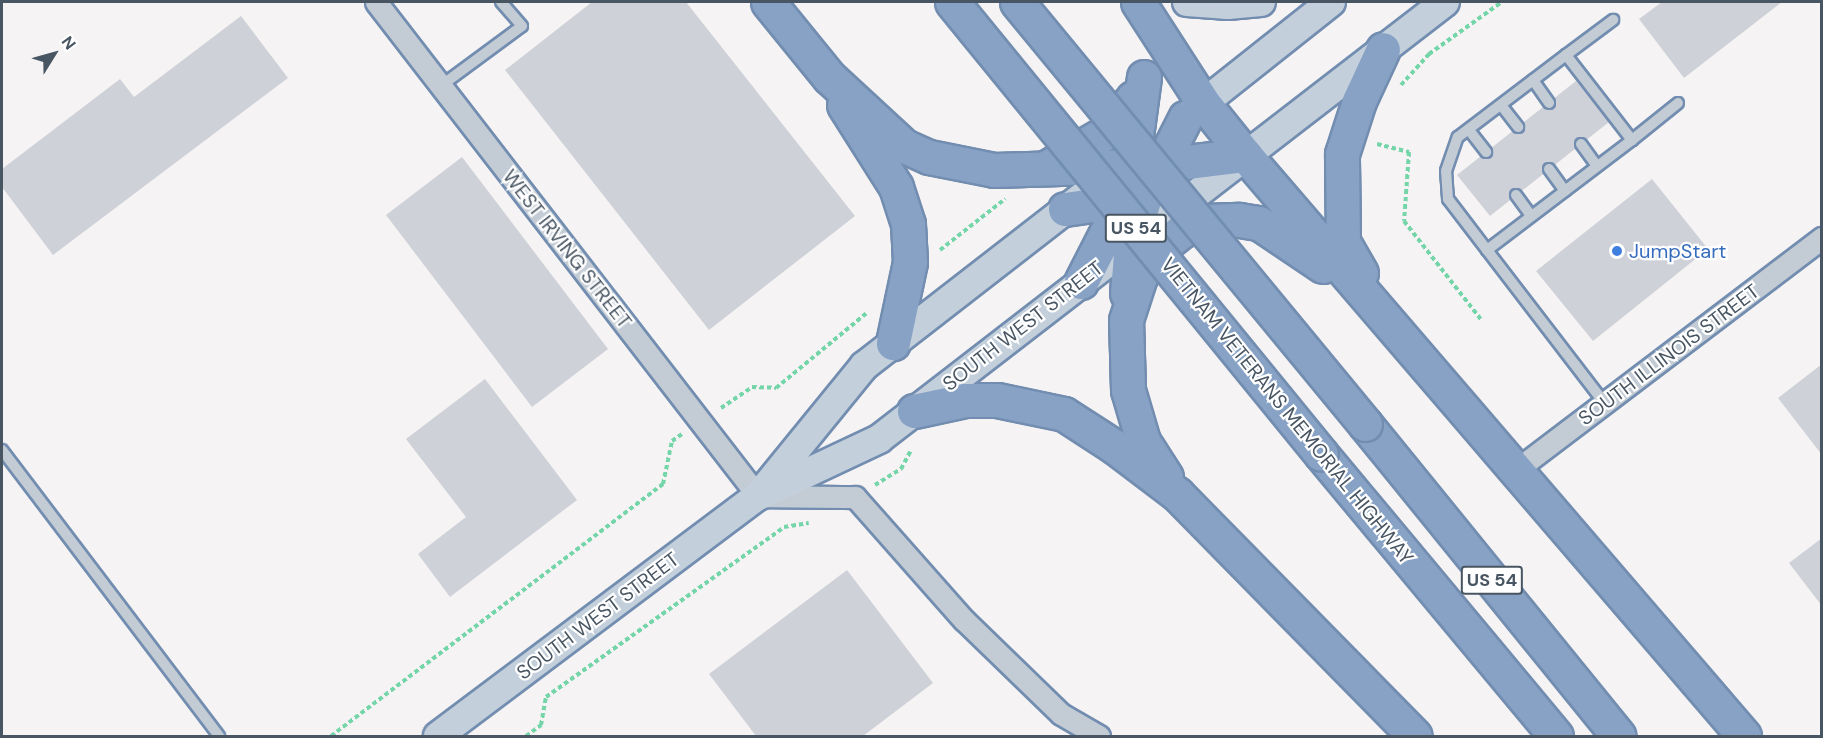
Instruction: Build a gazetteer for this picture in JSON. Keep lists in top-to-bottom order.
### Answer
{
  "streets": {
    "highway": ["US 54", "VIETNAM VETERANS MEMORIAL HIGHWAY"],
    "main road": ["SOUTH WEST STREET"],
    "street": ["WEST IRVING STREET", "SOUTH ILLINOIS STREET"]
  },
  "crossings": [
    ["WEST IRVING STREET", "SOUTH WEST STREET"]
  ],
  "places": ["JumpStart"],
  "north": "top right"
}
